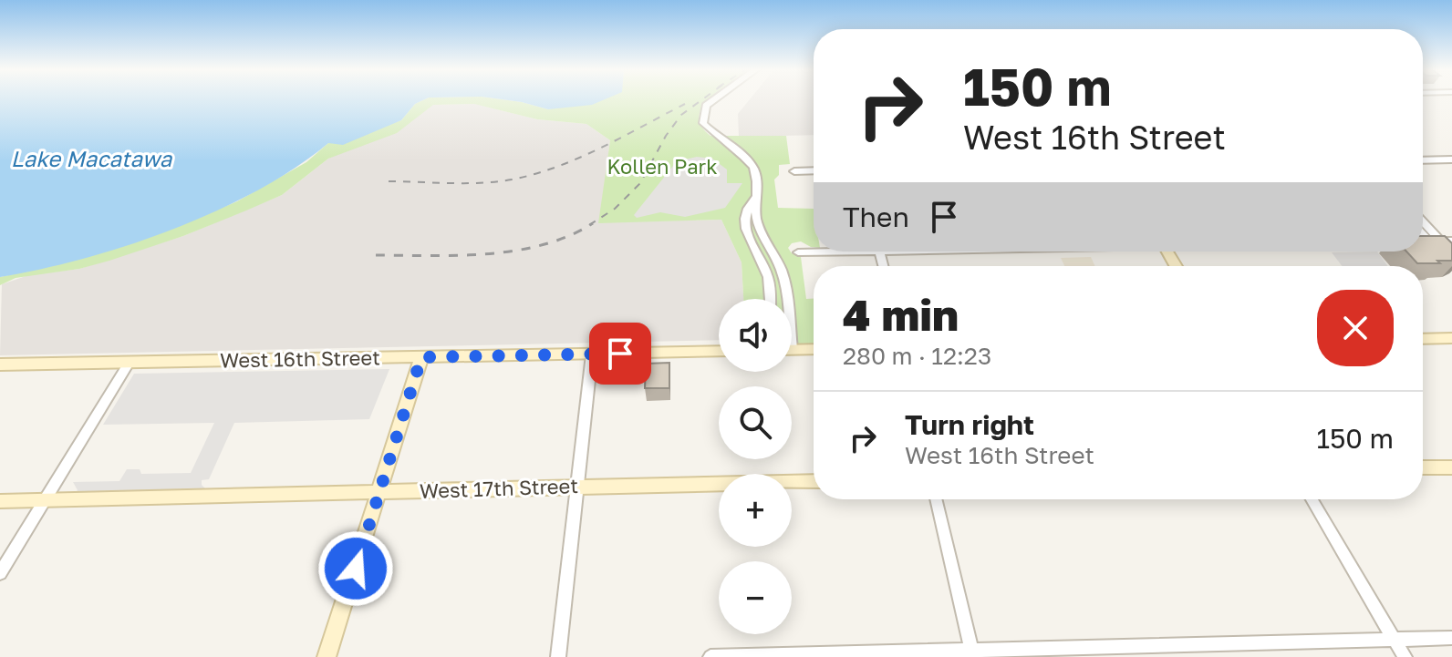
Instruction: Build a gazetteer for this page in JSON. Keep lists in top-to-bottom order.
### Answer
{
  "streets": {
    "street": ["West 16th Street", "West 17th Street"]
  },
  "water": ["Lake Macatawa"],
  "parks": ["Kollen Park"],
  "page": {
    "turn": ["150 m", "West 16th Street"],
    "then": "Then",
    "heading": ["4 min", "280 m · 12:23"],
    "map_buttons": ["+", "−"],
    "list": [
      {
        "name": "Turn right",
        "note": "West 16th Street",
        "value": "150 m"
      }
    ]
  }
}
